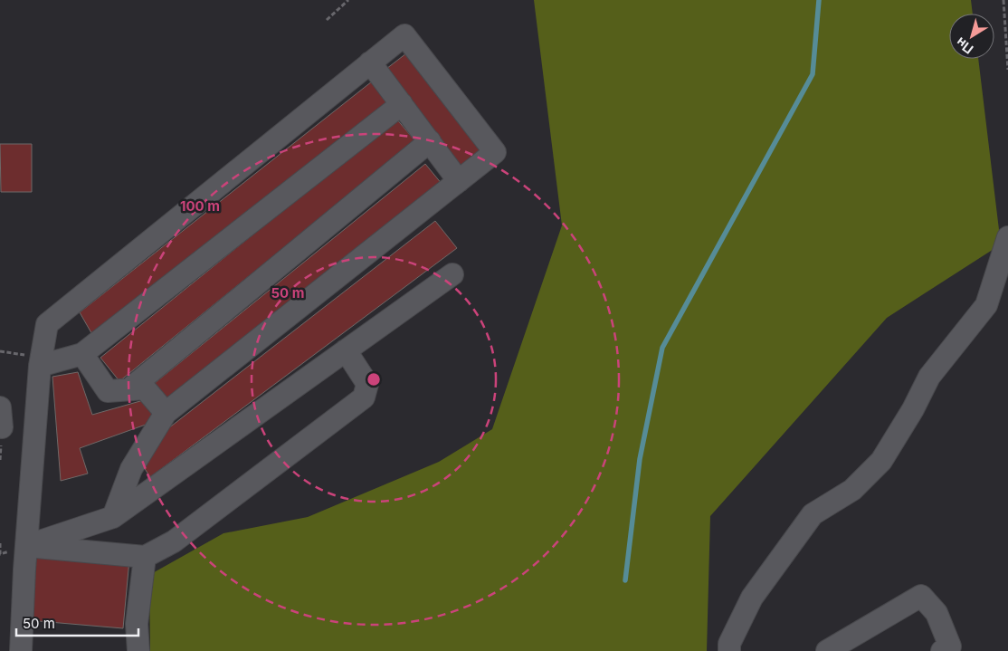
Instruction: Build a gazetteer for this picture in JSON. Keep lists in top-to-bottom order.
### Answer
{
  "scale_bar": "50 m",
  "north": "bottom left",
  "rings": ["100 m", "50 m"]
}
